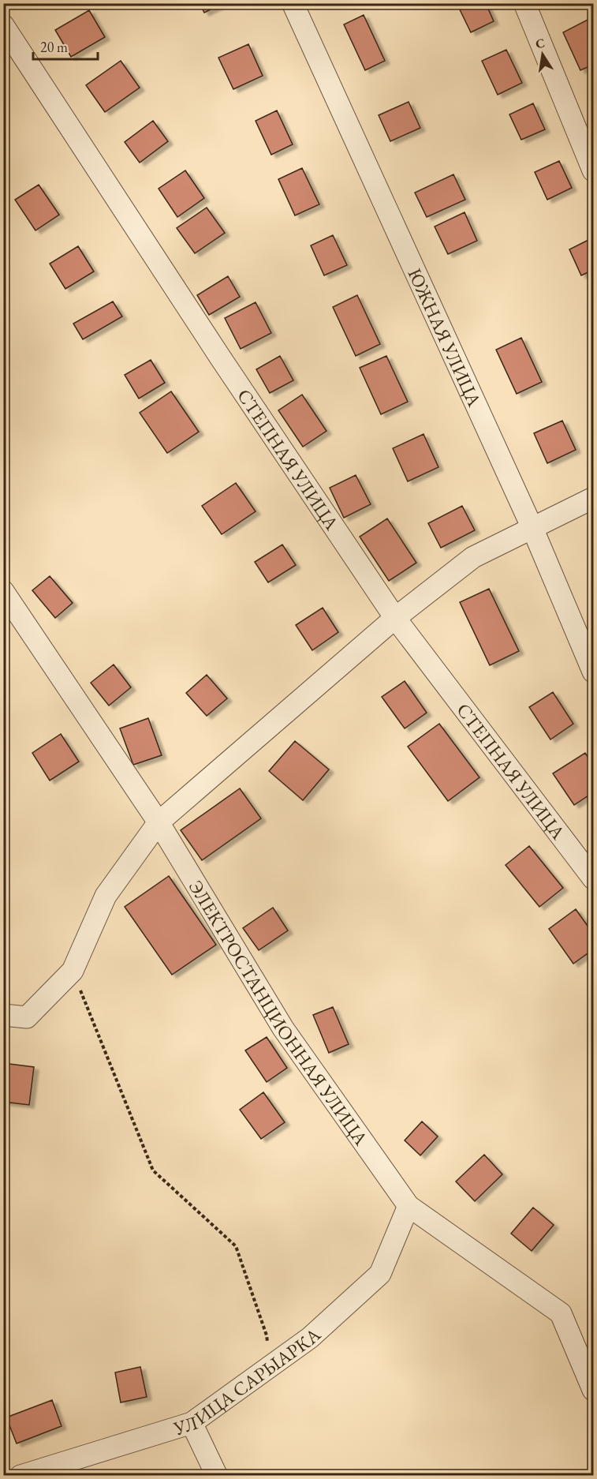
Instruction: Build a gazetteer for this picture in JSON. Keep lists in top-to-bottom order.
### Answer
{
  "streets": {
    "street": [
      "ЮЖНАЯ УЛИЦА",
      "СТЕПНАЯ УЛИЦА",
      "ЭЛЕКТРОСТАНЦИОННАЯ УЛИЦА",
      "УЛИЦА САРЫАРКА"
    ]
  },
  "crossings": [
    ["ЭЛЕКТРОСТАНЦИОННАЯ УЛИЦА", "УЛИЦА САРЫАРКА"]
  ],
  "scale_bar": "20 m",
  "north": "top"
}
